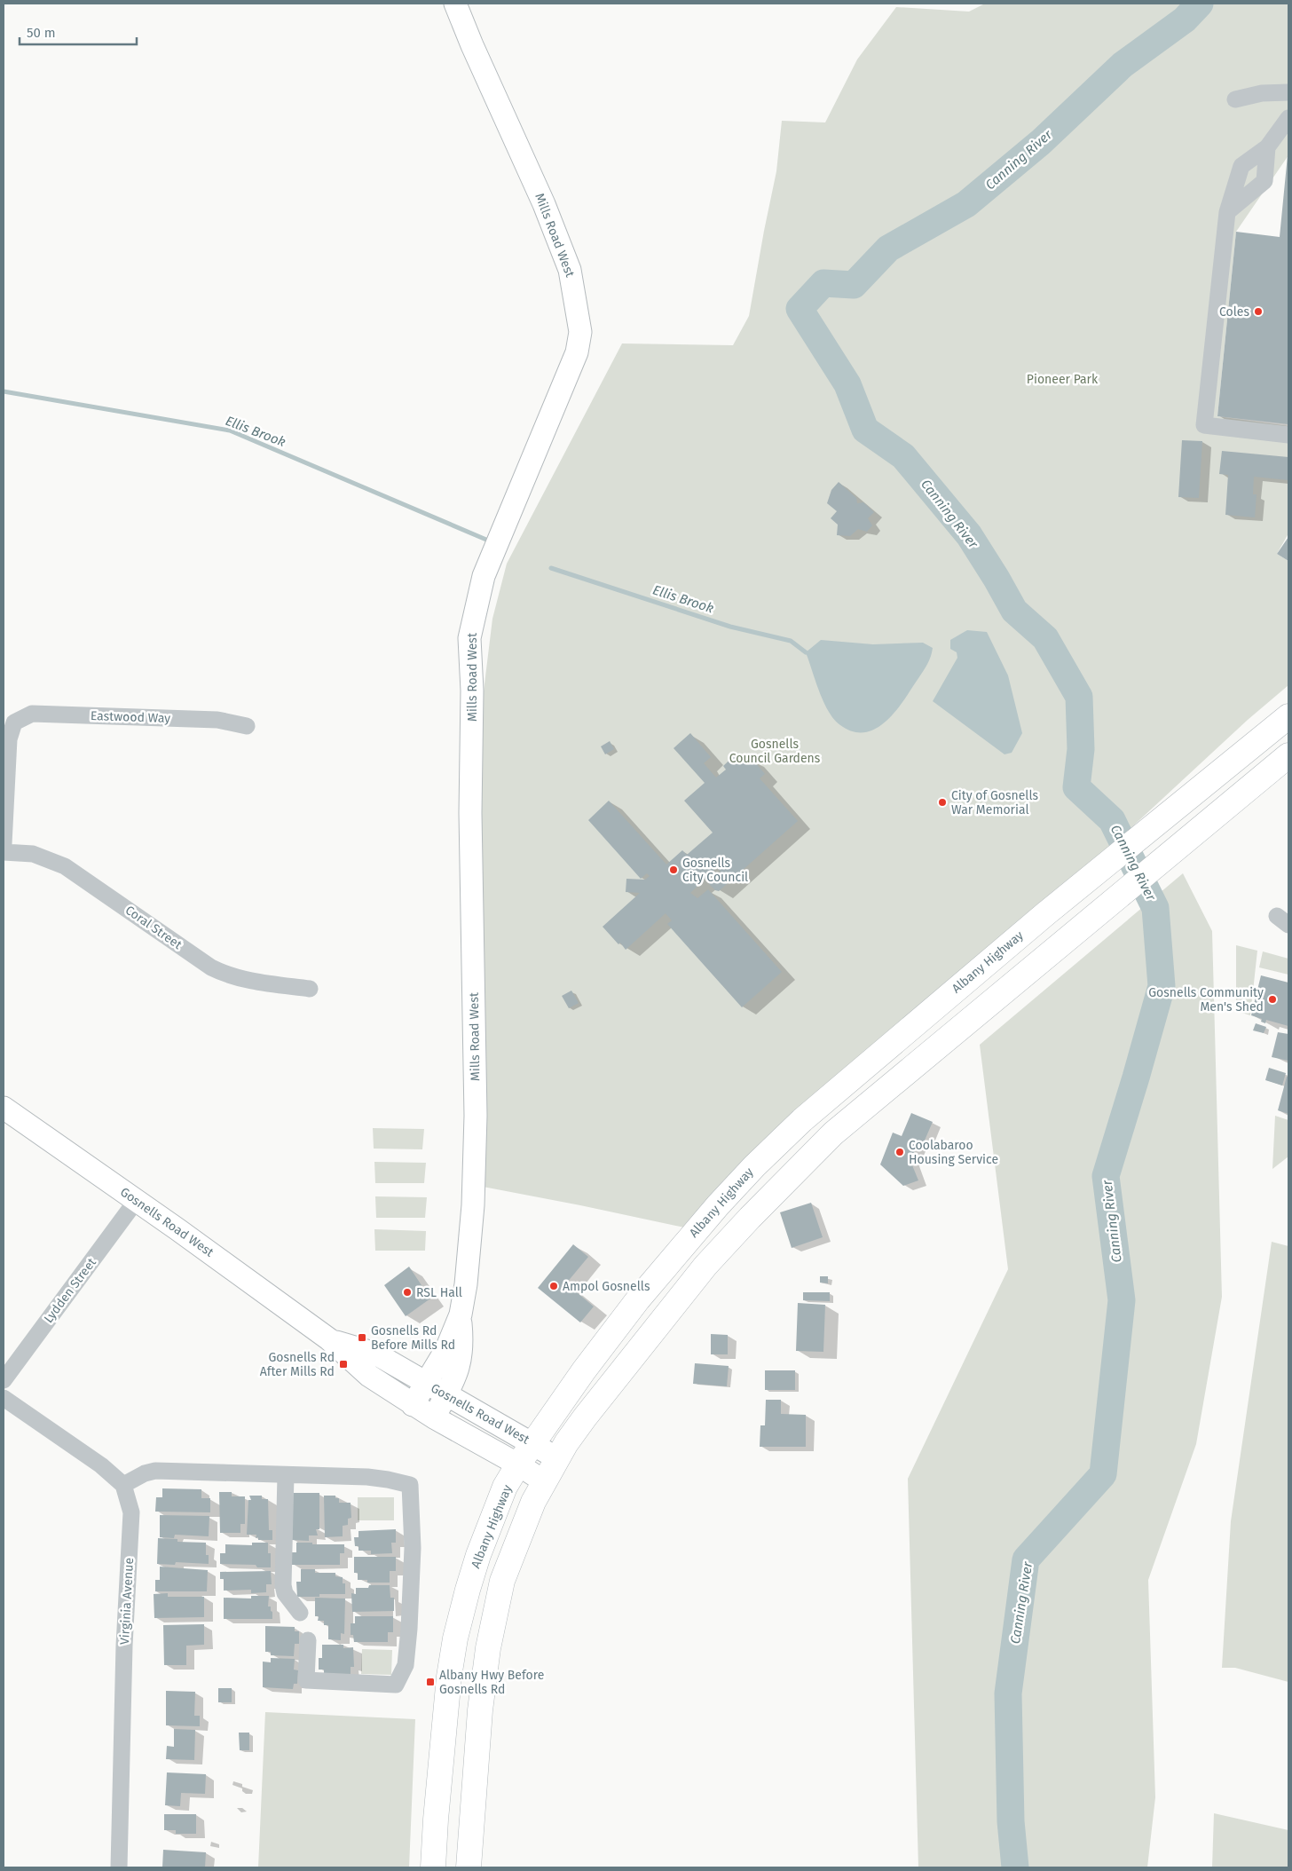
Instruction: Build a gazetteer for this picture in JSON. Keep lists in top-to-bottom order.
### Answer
{
  "streets": {
    "highway": ["Albany Highway"],
    "main road": ["Mills Road West", "Gosnells Road West"],
    "street": [
      "Eastwood Way",
      "Coral Street",
      "Lydden Street",
      "Virginia Avenue"
    ]
  },
  "crossings": [
    ["Mills Road West", "Gosnells Road West"],
    ["Albany Highway", "Gosnells Road West"],
    ["Gosnells Road West", "Lydden Street"]
  ],
  "water": ["Canning River", "Ellis Brook"],
  "parks": ["Pioneer Park", "Gosnells Council Gardens"],
  "places": {
    "other": [
      "Coles",
      "City of Gosnells War Memorial",
      "Gosnells City Council",
      "Gosnells Community Men's Shed",
      "Coolabaroo Housing Service",
      "Ampol Gosnells",
      "RSL Hall"
    ],
    "transit": ["Gosnells Rd Before Mills Rd", "Gosnells Rd After Mills Rd", "Albany Hwy Before Gosnells Rd"]
  },
  "scale_bar": "50 m"
}
